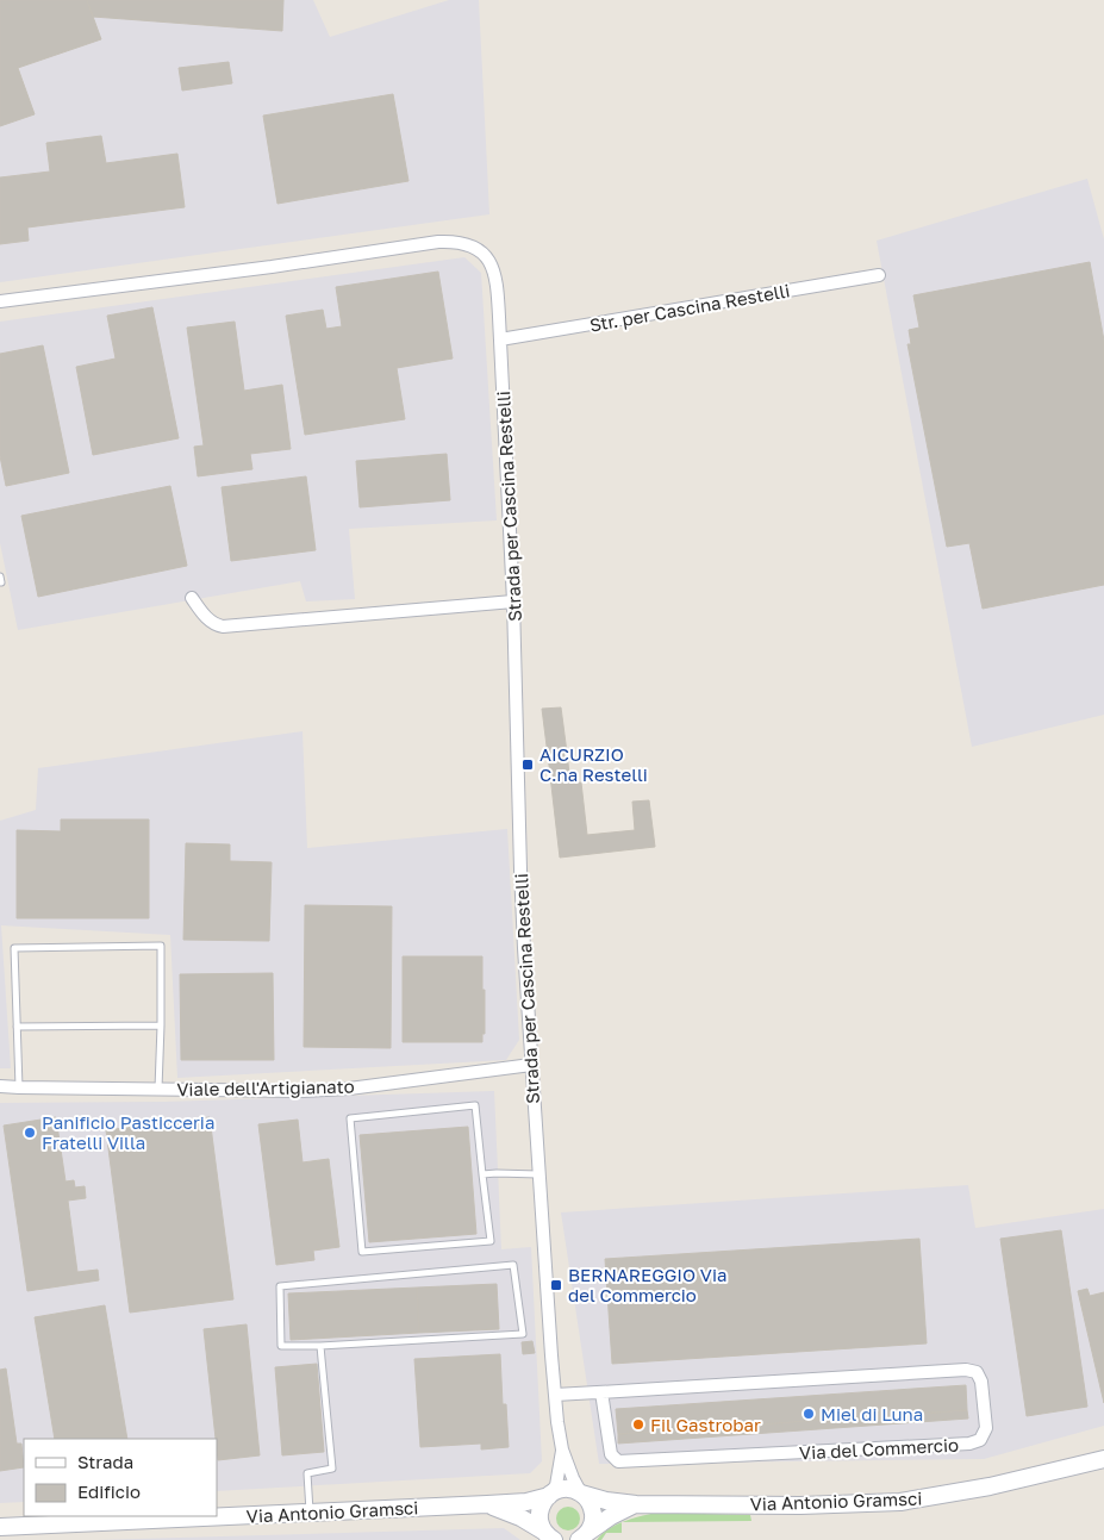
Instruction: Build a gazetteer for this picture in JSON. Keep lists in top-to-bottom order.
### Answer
{
  "streets": {
    "street": [
      "Str. per Cascina Restelli",
      "Strada per Cascina Restelli",
      "Viale dell'Artigianato",
      "Via del Commercio",
      "Via Antonio Gramsci"
    ]
  },
  "crossings": [
    ["Str. per Cascina Restelli", "Strada per Cascina Restelli"],
    ["Strada per Cascina Restelli", "Viale dell'Artigianato"],
    ["Strada per Cascina Restelli", "Via del Commercio"]
  ],
  "places": {
    "transit": ["AICURZIO C.na Restelli", "BERNAREGGIO Via del Commercio"],
    "other": ["Panificio Pasticceria Fratelli Villa", "Miel di Luna", "Fil Gastrobar"]
  },
  "legend": ["Strada", "Edificio"]
}
